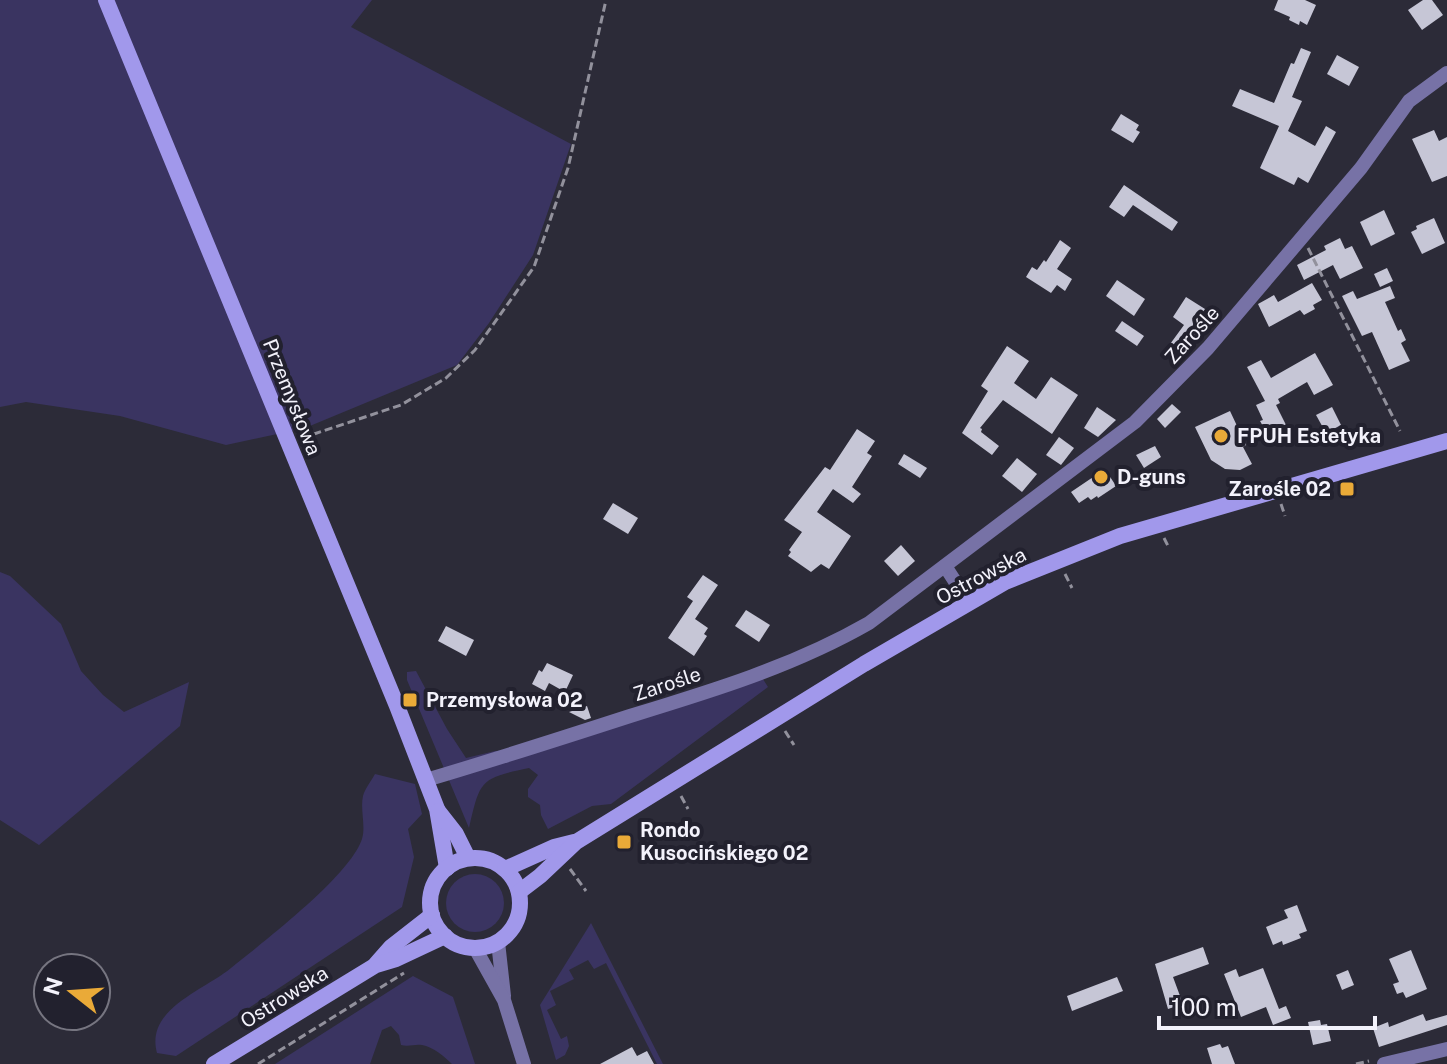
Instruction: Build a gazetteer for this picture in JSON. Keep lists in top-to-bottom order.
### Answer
{
  "streets": {
    "main road": ["Przemysłowa", "Ostrowska"],
    "street": ["Zarośle"]
  },
  "crossings": [
    ["Zarośle", "Przemysłowa"],
    ["Przemysłowa", "Ostrowska"]
  ],
  "places": {
    "other": ["FPUH Estetyka", "D-guns"],
    "transit": ["Zarośle 02", "Przemysłowa 02", "Rondo Kusocińskiego 02"]
  },
  "scale_bar": "100 m",
  "north": "left"
}
